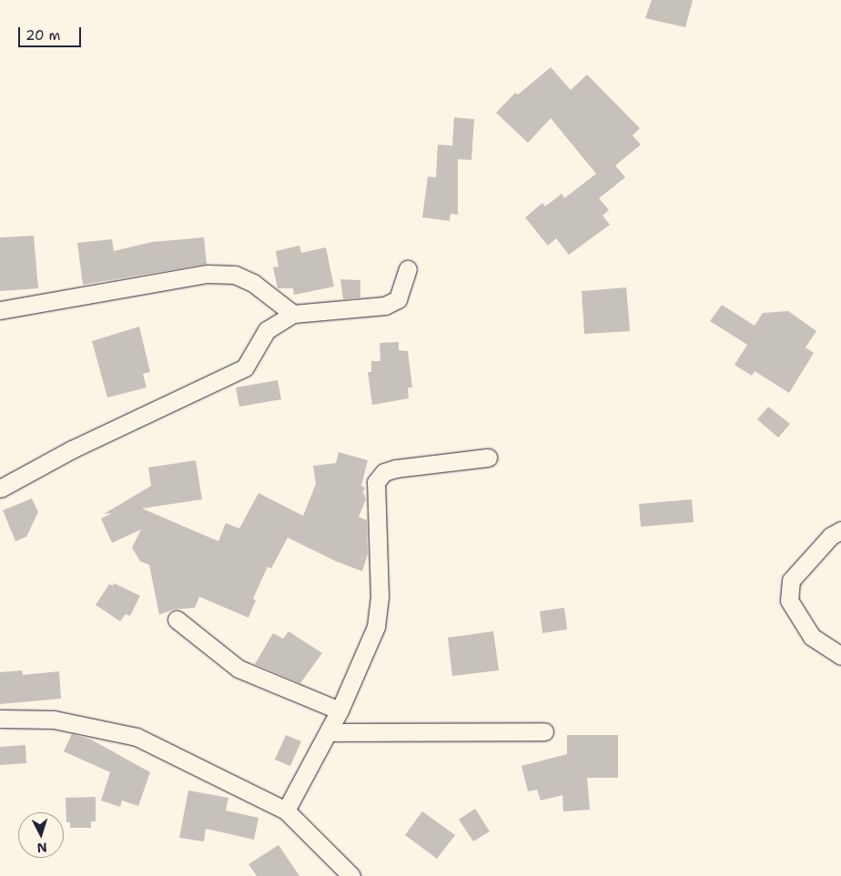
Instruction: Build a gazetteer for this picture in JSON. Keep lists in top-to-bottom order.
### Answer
{
  "scale_bar": "20 m",
  "north": "bottom"
}
